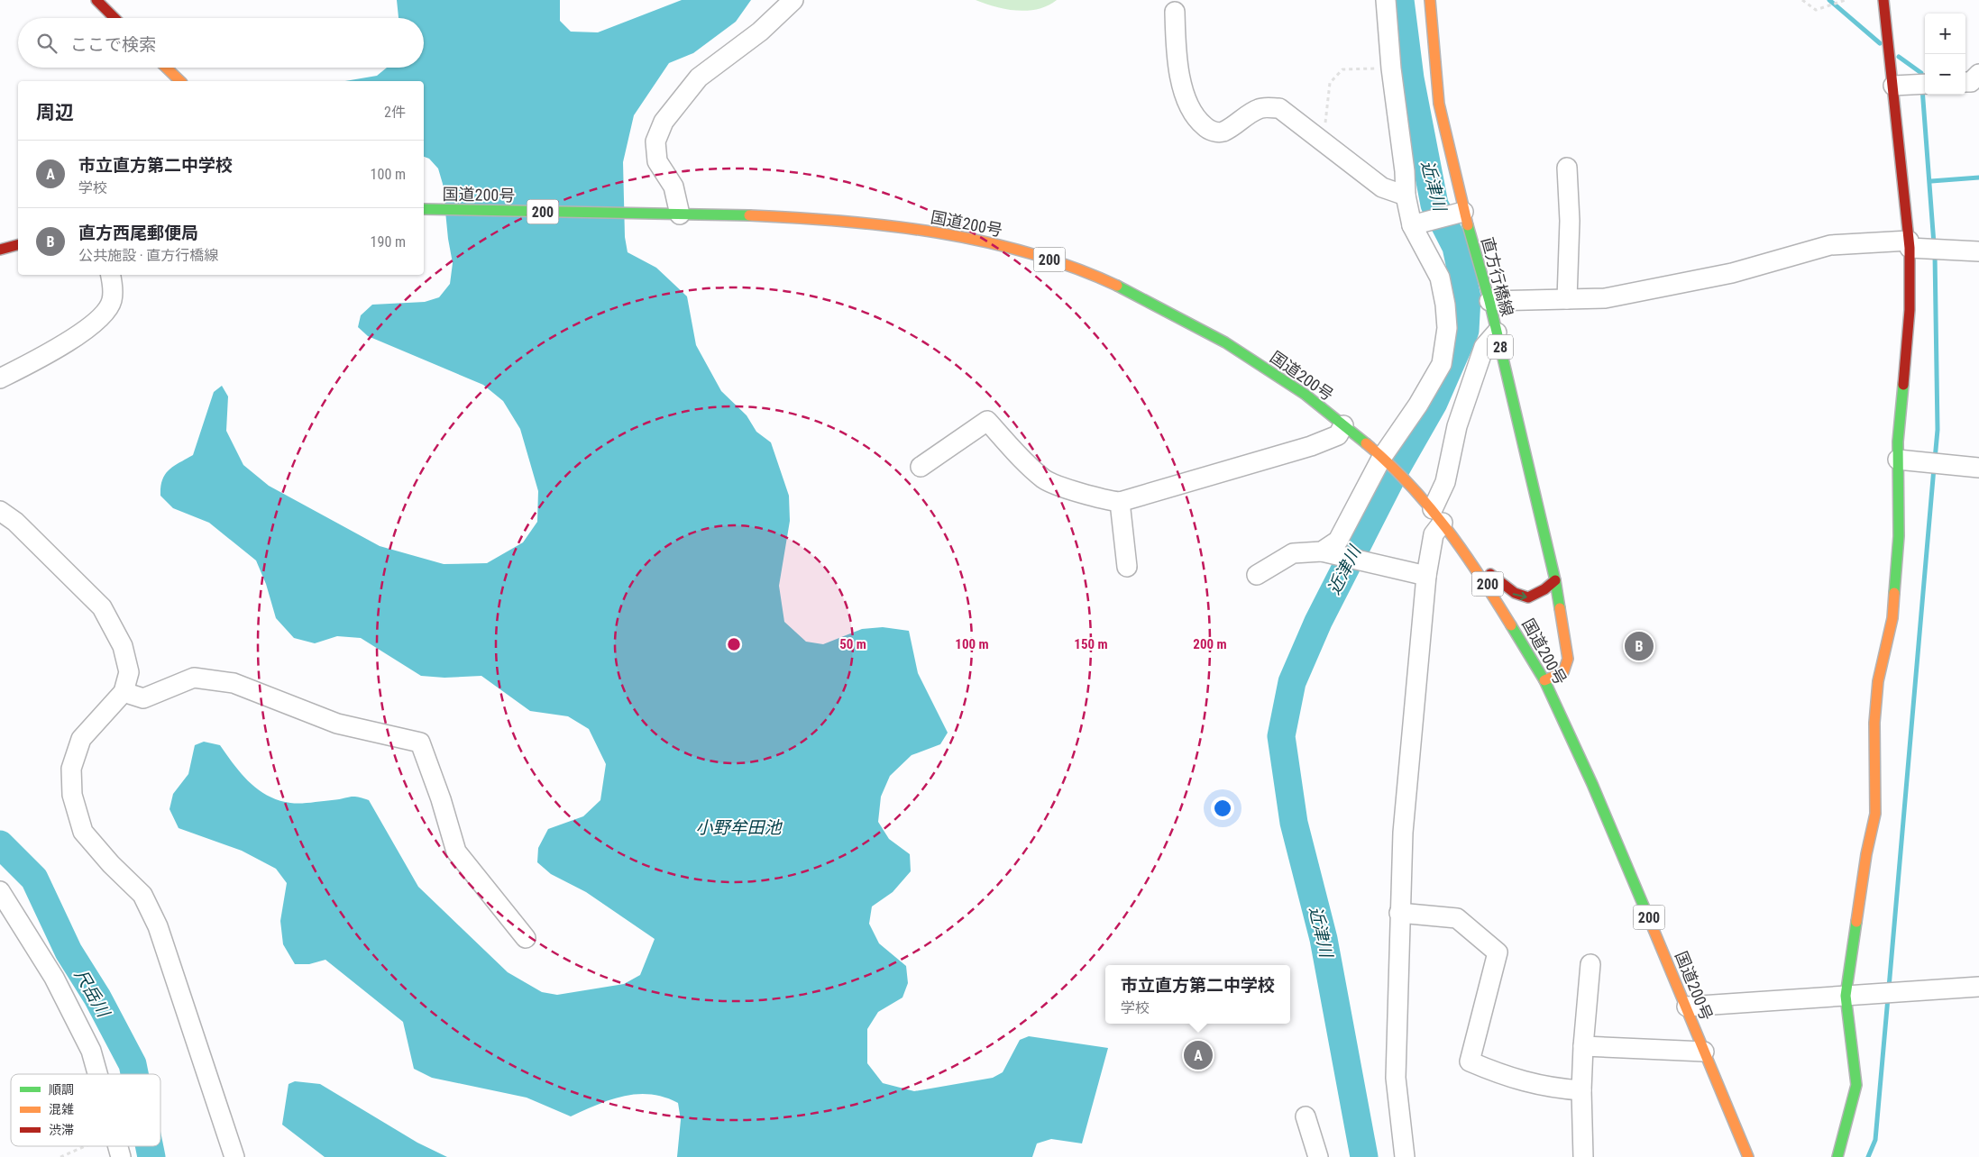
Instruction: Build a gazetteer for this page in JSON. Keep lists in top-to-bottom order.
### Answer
{
  "streets": {
    "main road": [
      "国道200号",
      "200",
      "直方行橋線",
      "28"
    ]
  },
  "crossings": [
    ["国道200号", "直方行橋線"]
  ],
  "water": ["近津川", "小野牟田池", "尺岳川"],
  "legend": ["順調", "混雑", "渋滞"],
  "page": {
    "map_buttons": ["+", "−"],
    "search": "ここで検索",
    "heading": ["周辺", "2件"],
    "list": [
      {
        "mark": "A",
        "name": "市立直方第二中学校",
        "note": "学校",
        "value": "100 m"
      },
      {
        "mark": "B",
        "name": "直方西尾郵便局",
        "note": "公共施設 · 直方行橋線",
        "value": "190 m"
      }
    ],
    "pins": ["B", "A"],
    "popup": ["市立直方第二中学校", "学校"]
  },
  "rings": [
    "50 m",
    "100 m",
    "150 m",
    "200 m"
  ]
}
